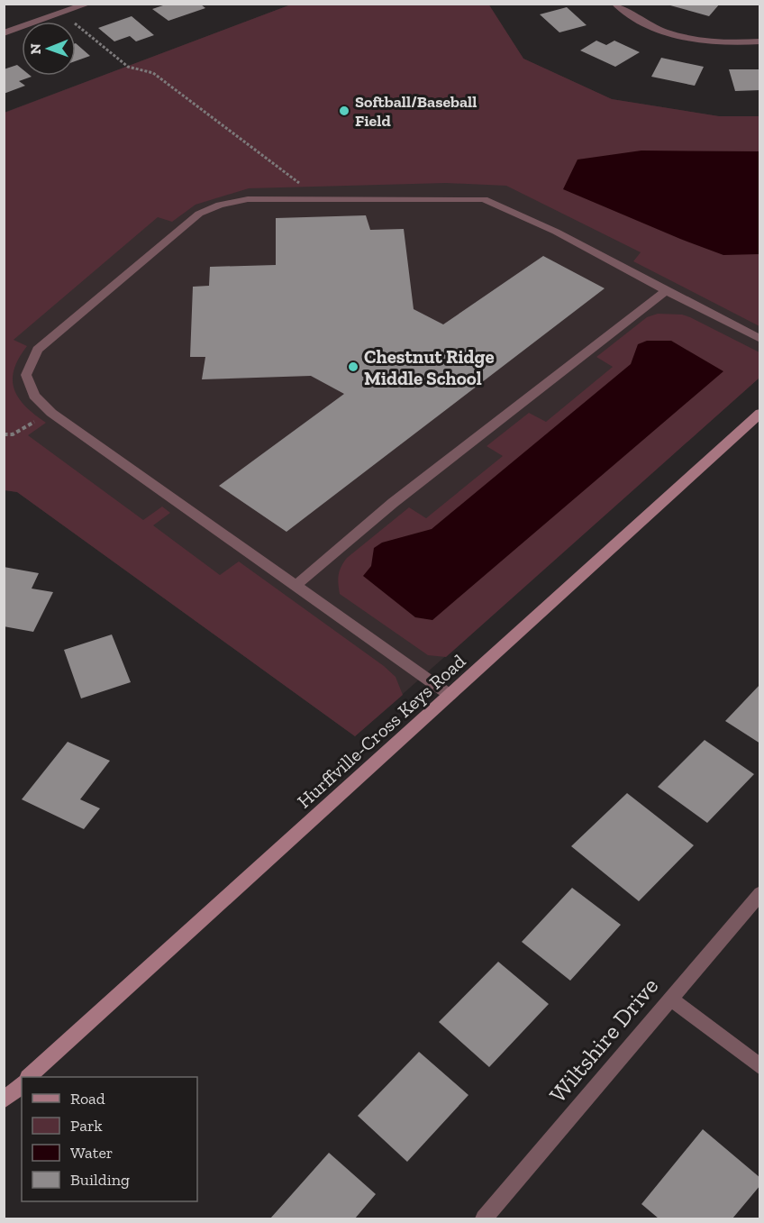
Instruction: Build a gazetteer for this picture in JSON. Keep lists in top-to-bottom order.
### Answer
{
  "streets": {
    "main road": ["Hurffville-Cross Keys Road"],
    "street": ["Wiltshire Drive"]
  },
  "places": ["Softball/Baseball Field", "Chestnut Ridge Middle School"],
  "legend": [
    "Road",
    "Park",
    "Water",
    "Building"
  ],
  "north": "left"
}
